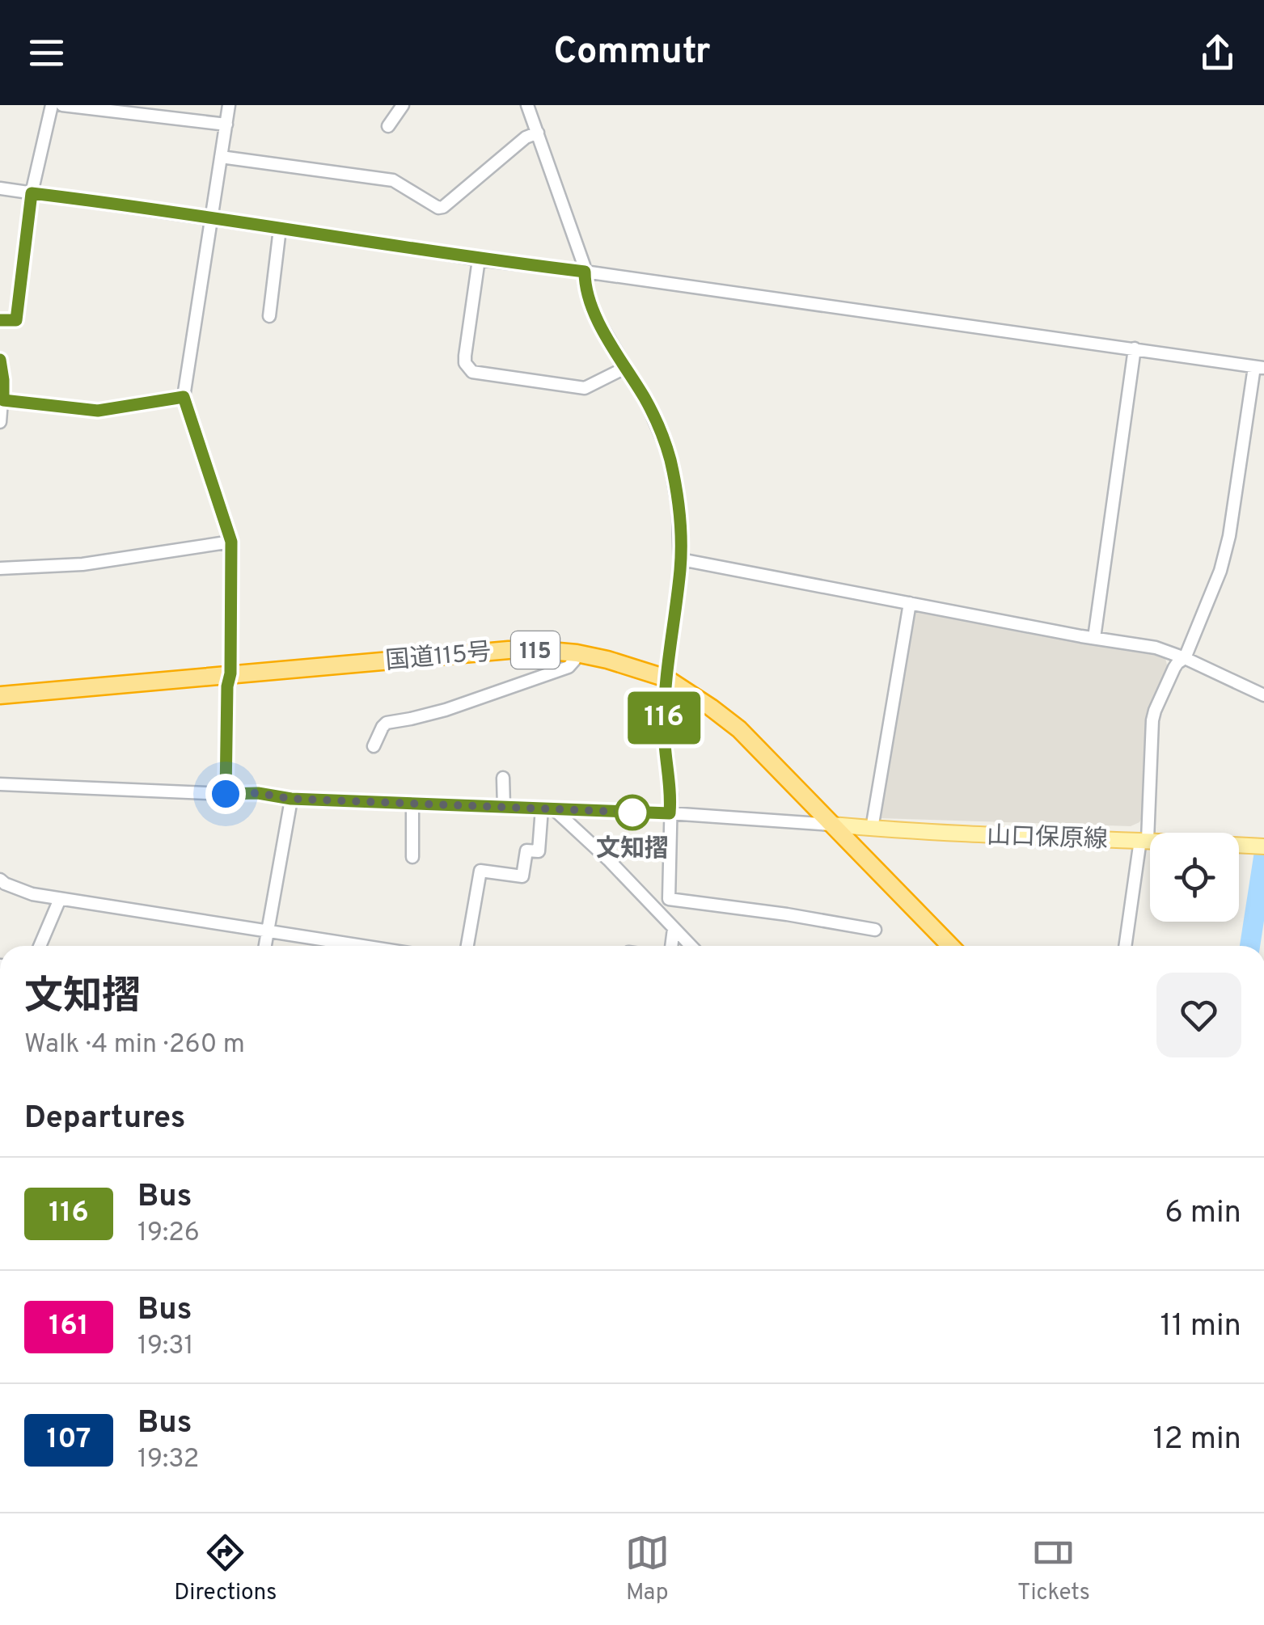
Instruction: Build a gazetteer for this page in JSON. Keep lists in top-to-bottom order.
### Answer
{
  "streets": {
    "highway": ["115", "国道115号"],
    "main road": ["山口保原線"]
  },
  "crossings": [
    ["国道115号", "山口保原線"]
  ],
  "places": ["文知摺"],
  "lines": ["bus line 116"],
  "page": {
    "header": "Commutr",
    "on_map": "116",
    "heading": [
      ["文知摺", "Walk · 4 min · 260 m"],
      "Departures"
    ],
    "list": [
      {
        "mark": "116",
        "name": "Bus",
        "note": "19:26",
        "value": "6 min"
      },
      {
        "mark": "161",
        "name": "Bus",
        "note": "19:31",
        "value": "11 min"
      },
      {
        "mark": "107",
        "name": "Bus",
        "note": "19:32",
        "value": "12 min"
      }
    ],
    "tabs": ["Directions", "Map", "Tickets"]
  }
}
